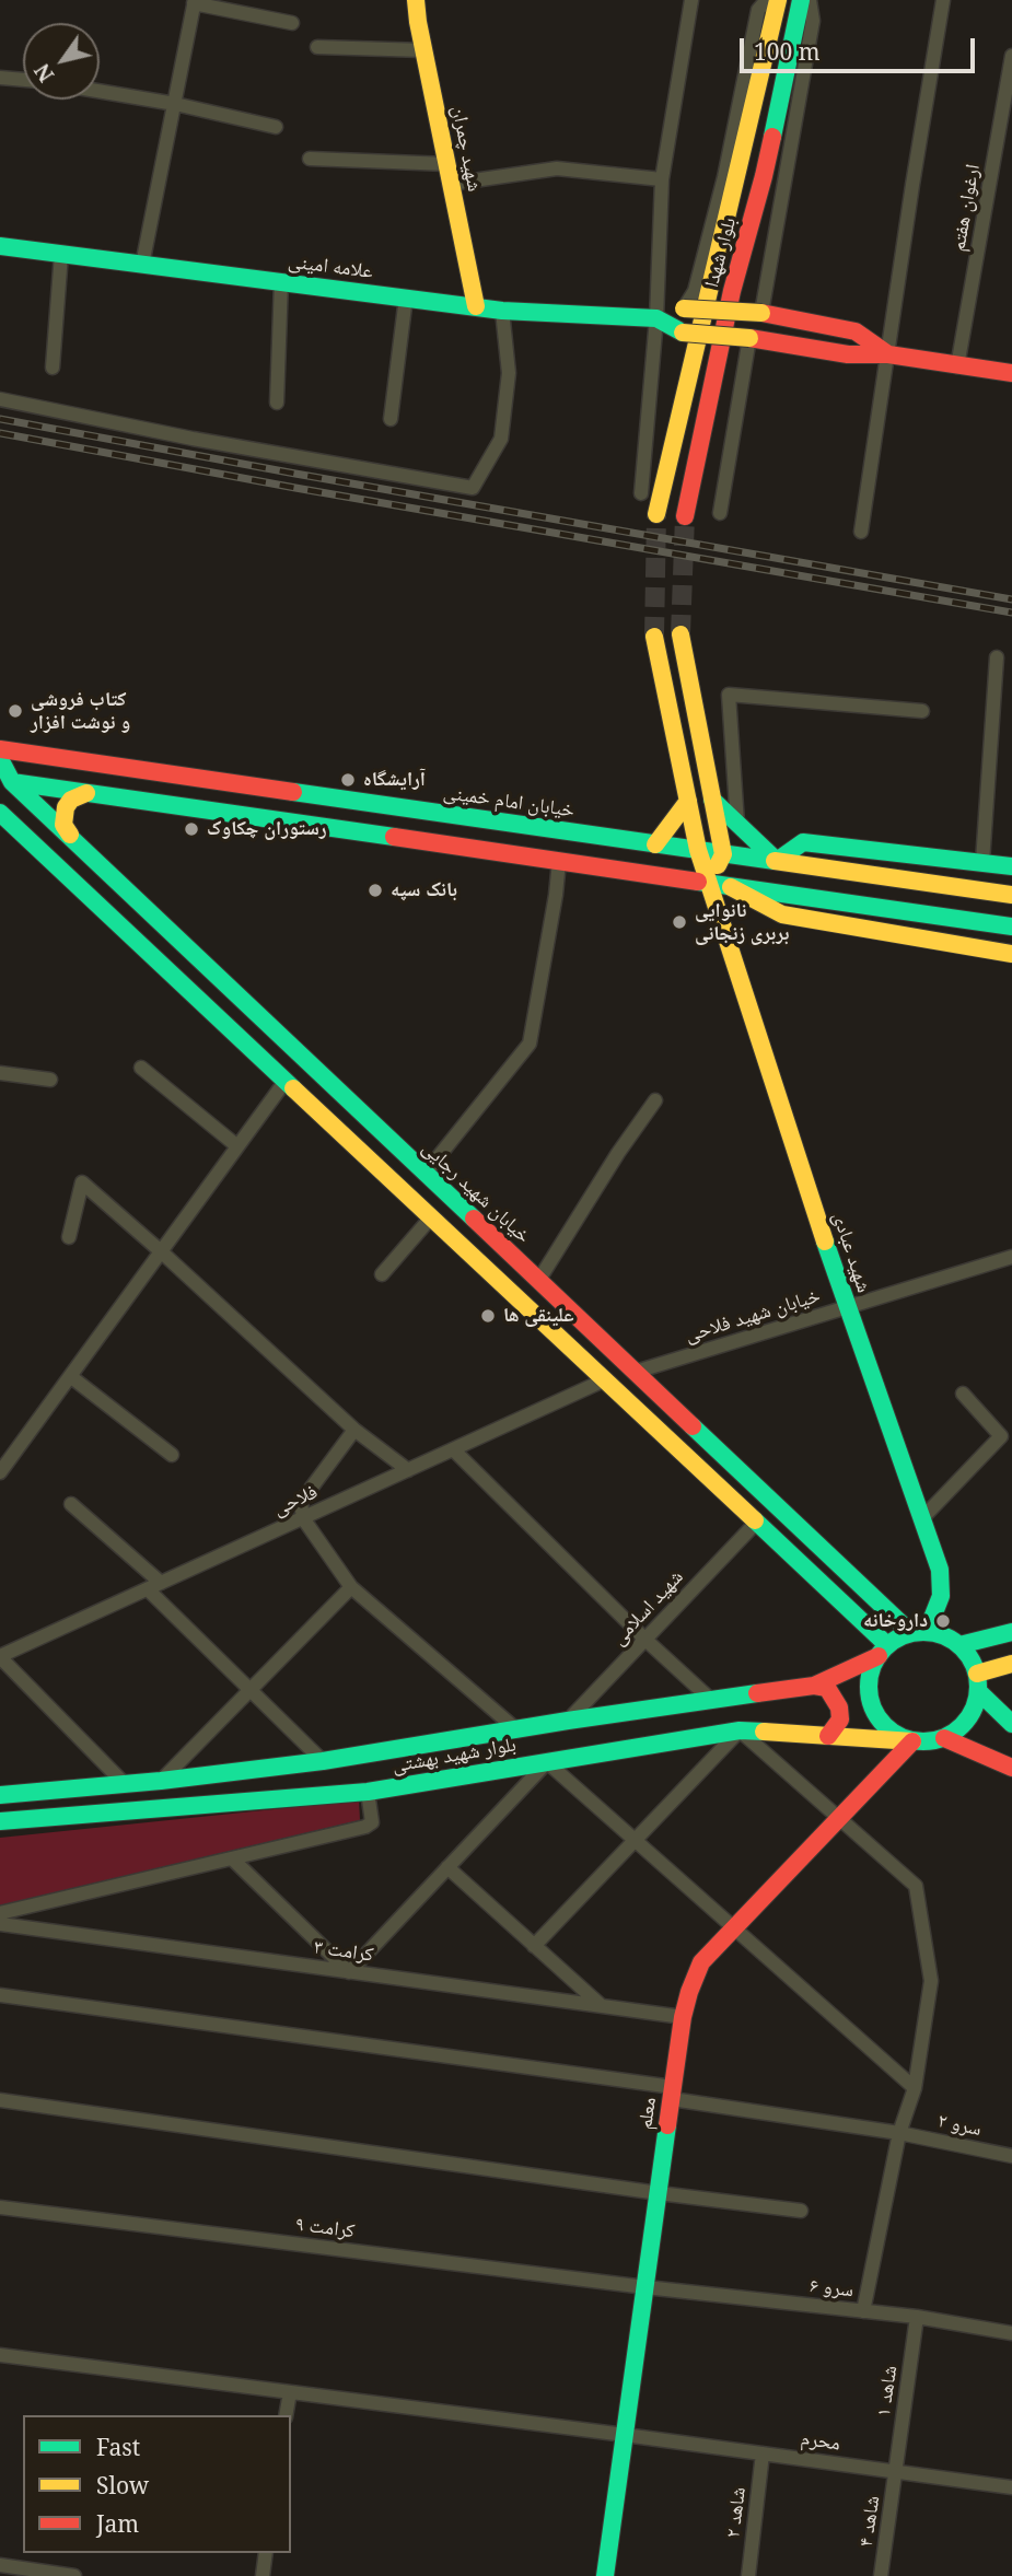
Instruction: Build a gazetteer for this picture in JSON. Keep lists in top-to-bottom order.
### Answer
{
  "streets": {
    "main road": [
      "شهید چمران",
      "بلوار شهدا",
      "علامه امینی",
      "خیابان امام خمینی",
      "خیابان شهید رجایی",
      "شهید عبادی",
      "بلوار شهید بهشتی",
      "معلم"
    ],
    "street": [
      "ارغوان هفتم",
      "خیابان شهید فلاحی",
      "فلاحی",
      "شهید اسلامی",
      "کرامت ۳",
      "سرو ۲",
      "کرامت ۹",
      "سرو ۶",
      "شاهد ۱",
      "محرم",
      "شاهد ۲",
      "شاهد ۴"
    ]
  },
  "crossings": [
    ["شهید چمران", "علامه امینی"],
    ["خیابان شهید رجایی", "شهید عبادی"],
    ["خیابان شهید رجایی", "خیابان شهید فلاحی"],
    ["خیابان شهید رجایی", "بلوار شهید بهشتی"],
    ["خیابان شهید رجایی", "معلم"],
    ["شهید عبادی", "خیابان شهید فلاحی"],
    ["شهید عبادی", "بلوار شهید بهشتی"],
    ["شهید عبادی", "معلم"],
    ["شهید اسلامی", "بلوار شهید بهشتی"],
    ["بلوار شهید بهشتی", "معلم"],
    ["کرامت ۳", "معلم"],
    ["معلم", "سرو ۲"],
    ["معلم", "کرامت ۹"],
    ["معلم", "سرو ۶"],
    ["معلم", "محرم"],
    ["کرامت ۹", "سرو ۶"],
    ["سرو ۶", "شاهد ۱"],
    ["شاهد ۱", "محرم"],
    ["شاهد ۱", "شاهد ۴"],
    ["محرم", "شاهد ۲"],
    ["محرم", "شاهد ۴"]
  ],
  "places": [
    "کتاب فروشی و نوشت افزار",
    "آرایشگاه",
    "رستوران چکاوک",
    "بانک سپه",
    "نانوایی بربری زنجانی",
    "علینقی ها",
    "داروخانه"
  ],
  "legend": ["Fast", "Slow", "Jam"],
  "scale_bar": "100 m",
  "north": "bottom left"
}
